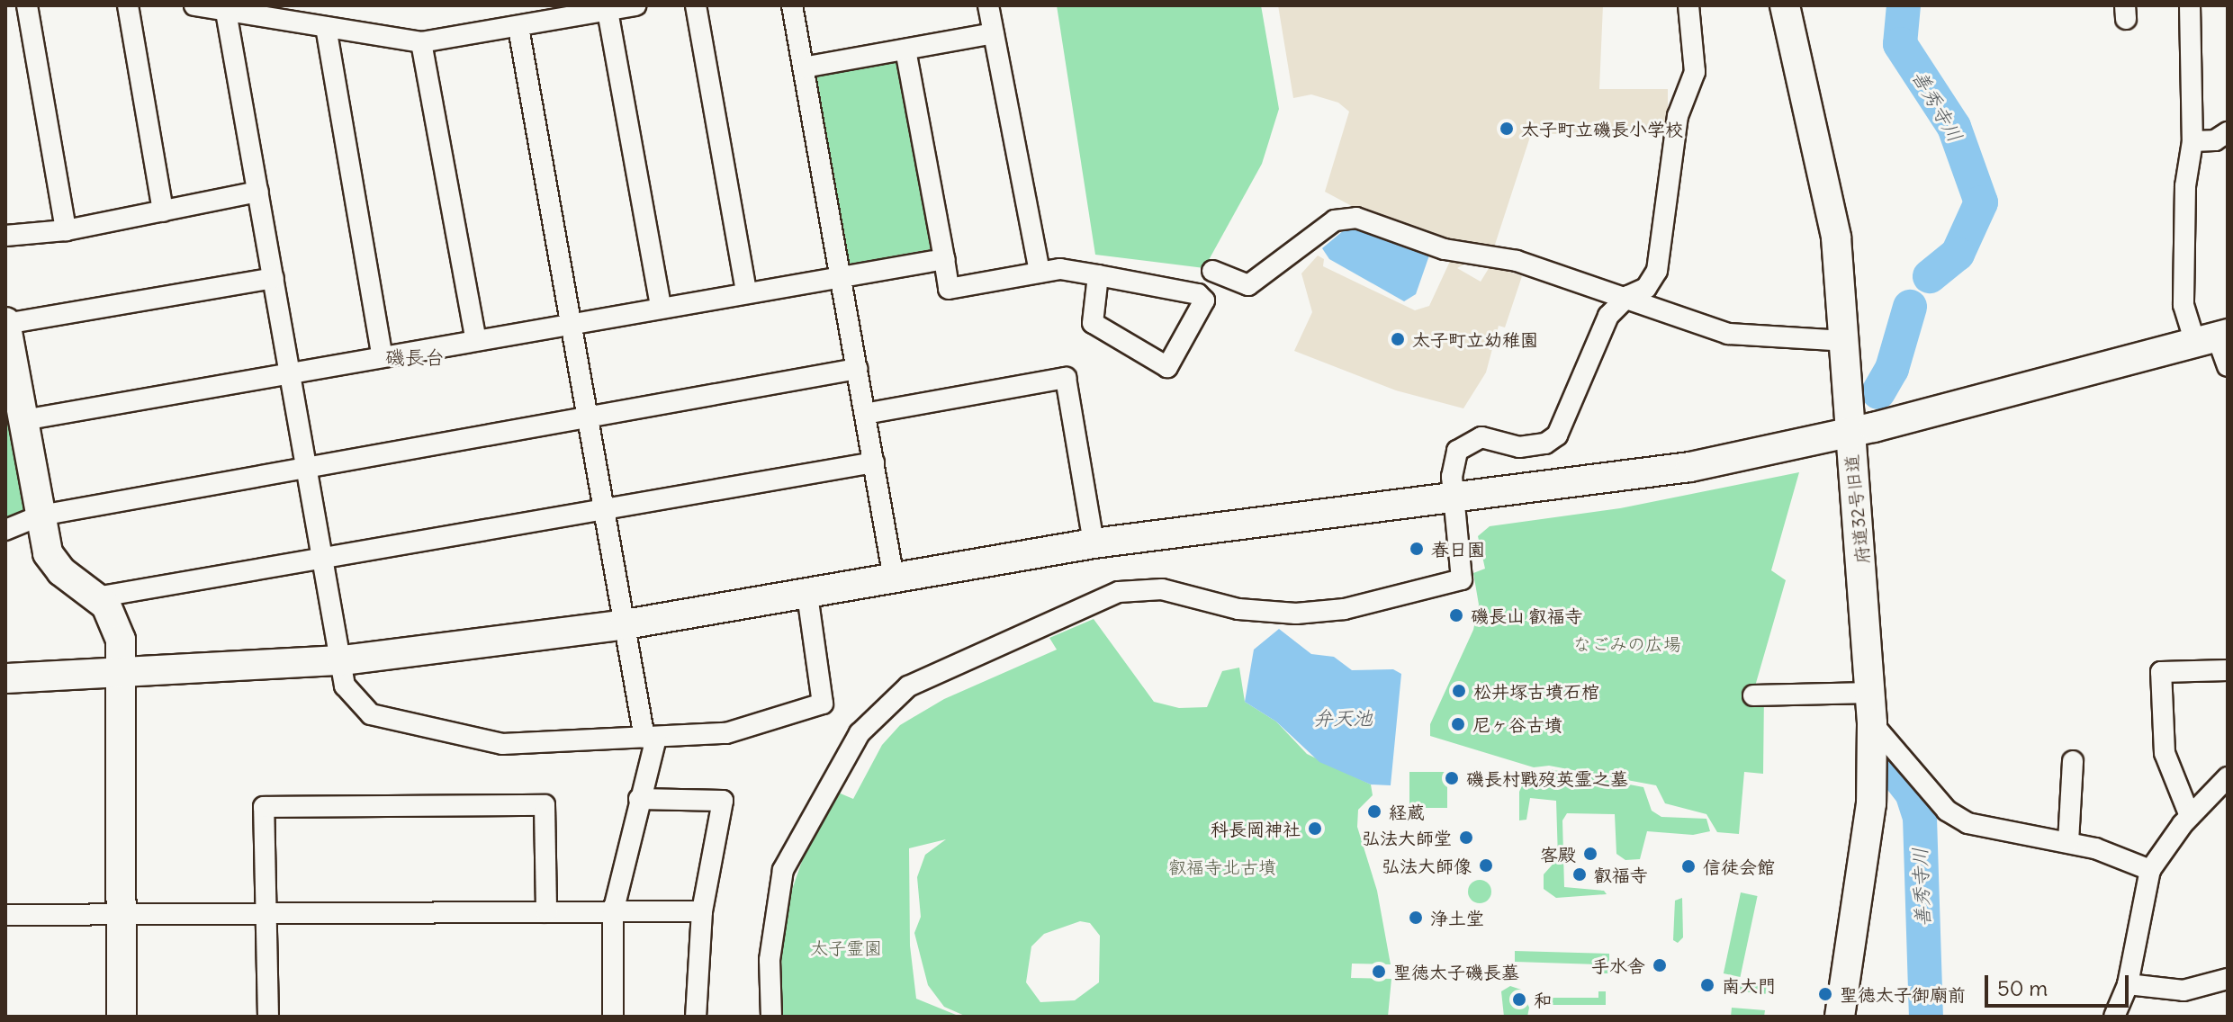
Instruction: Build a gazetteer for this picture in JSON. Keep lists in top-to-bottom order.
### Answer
{
  "streets": {
    "street": ["府道32号旧道"]
  },
  "districts": ["磯長台"],
  "water": ["善秀寺川", "弁天池"],
  "parks": ["なごみの広場", "叡福寺北古墳", "太子霊園"],
  "places": [
    "太子町立磯長小学校",
    "太子町立幼稚園",
    "春日園",
    "磯長山 叡福寺",
    "松井塚古墳石棺",
    "尼ヶ谷古墳",
    "磯長村戰歿英霊之墓",
    "経蔵",
    "科長岡神社",
    "弘法大師堂",
    "客殿",
    "弘法大師像",
    "信徒会館",
    "叡福寺",
    "浄土堂",
    "手水舎",
    "聖徳太子磯長墓",
    "南大門",
    "聖徳太子御廟前",
    "和"
  ],
  "scale_bar": "50 m"
}
